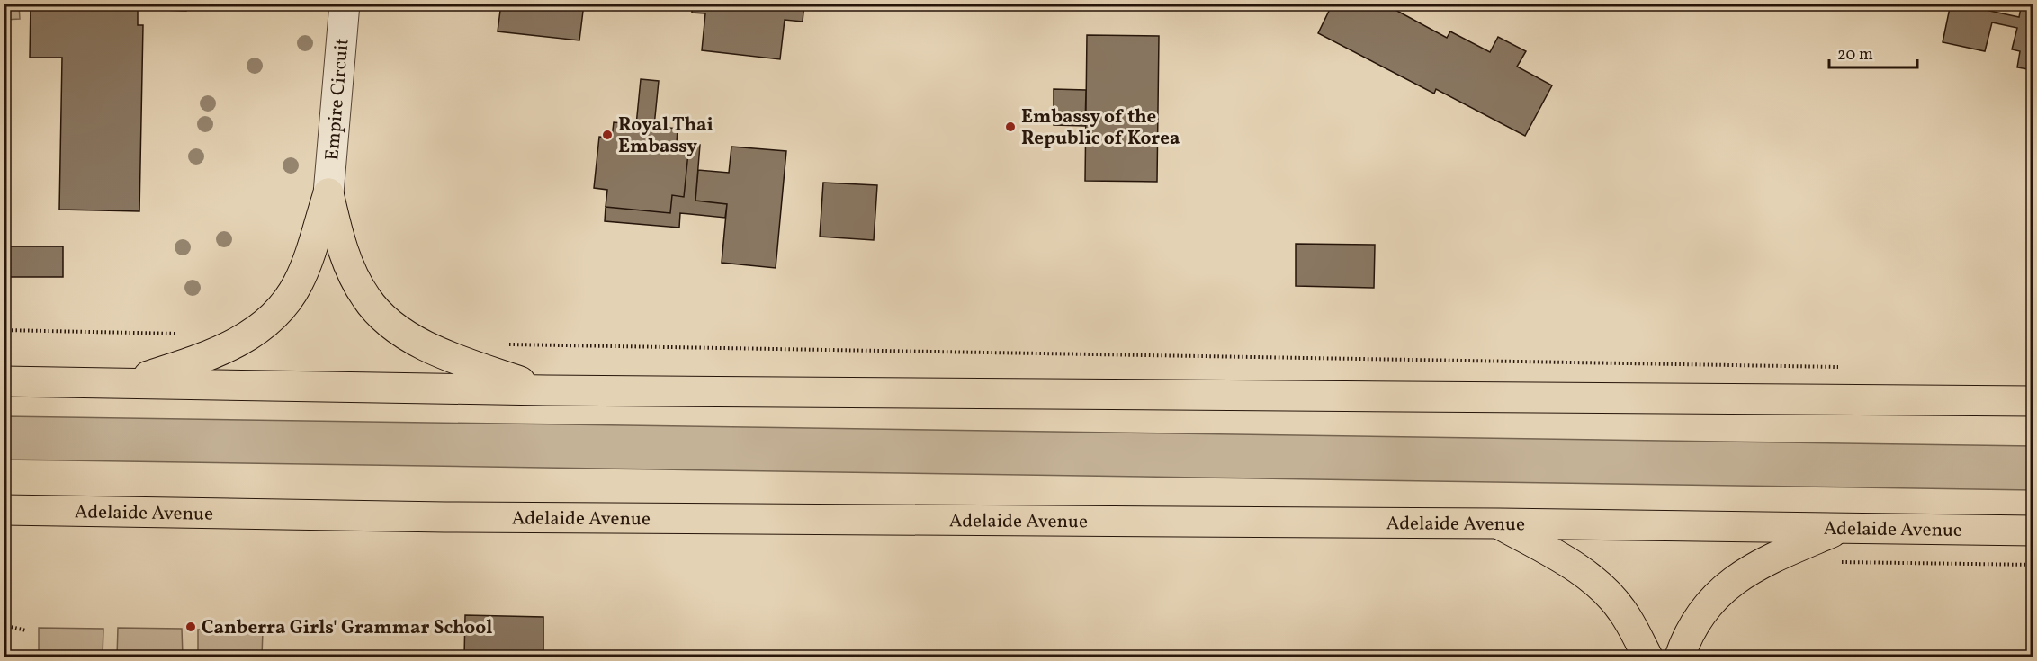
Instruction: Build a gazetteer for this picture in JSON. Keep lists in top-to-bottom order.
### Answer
{
  "streets": {
    "highway": ["Adelaide Avenue"],
    "street": ["Empire Circuit"]
  },
  "places": ["Embassy of the Republic of Korea", "Royal Thai Embassy", "Canberra Girls' Grammar School"],
  "scale_bar": "20 m"
}
